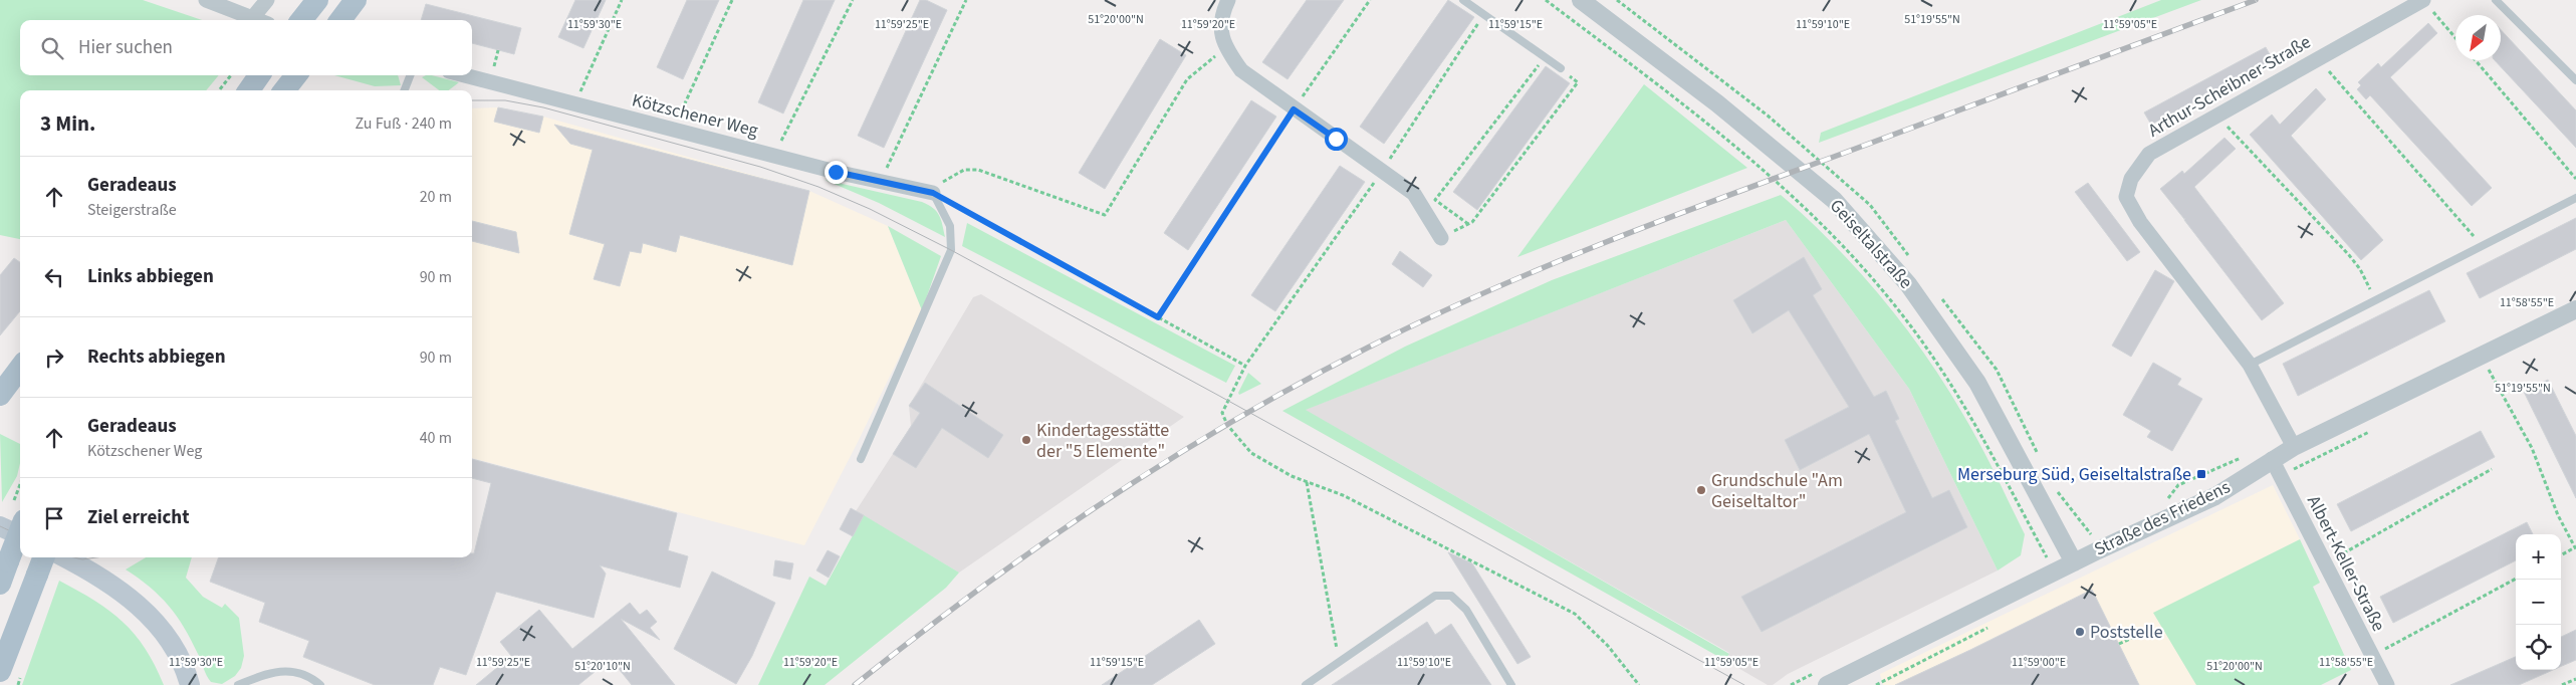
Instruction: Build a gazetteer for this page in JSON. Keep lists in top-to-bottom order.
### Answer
{
  "streets": {
    "street": [
      "Arthur-Scheibner-Straße",
      "Kötzschener Weg",
      "Geiseltalstraße",
      "Straße des Friedens",
      "Albert-Keller-Straße"
    ]
  },
  "crossings": [
    ["Arthur-Scheibner-Straße", "Straße des Friedens"],
    ["Geiseltalstraße", "Straße des Friedens"],
    ["Straße des Friedens", "Albert-Keller-Straße"]
  ],
  "places": {
    "other": ["Kindertagesstätte der \"5 Elemente\"", "Grundschule \"Am Geiseltaltor\"", "Poststelle"],
    "transit": ["Merseburg Süd, Geiseltalstraße"]
  },
  "north": "bottom left",
  "page": {
    "search": "Hier suchen",
    "heading": ["3 Min.", "Zu Fuß · 240 m"],
    "list": [
      ["Geradeaus", "Steigerstraße", "20 m"],
      ["Links abbiegen", "90 m"],
      ["Rechts abbiegen", "90 m"],
      ["Geradeaus", "Kötzschener Weg", "40 m"],
      "Ziel erreicht"
    ],
    "map_buttons": ["+", "−"]
  },
  "coordinates": [
    "51°20'00\"N",
    "51°19'55\"N",
    "11°59'30\"E",
    "11°59'25\"E",
    "11°59'20\"E",
    "11°59'15\"E",
    "11°59'10\"E",
    "11°59'05\"E",
    "11°58'55\"E",
    "11°59'00\"E",
    "51°20'10\"N"
  ]
}
